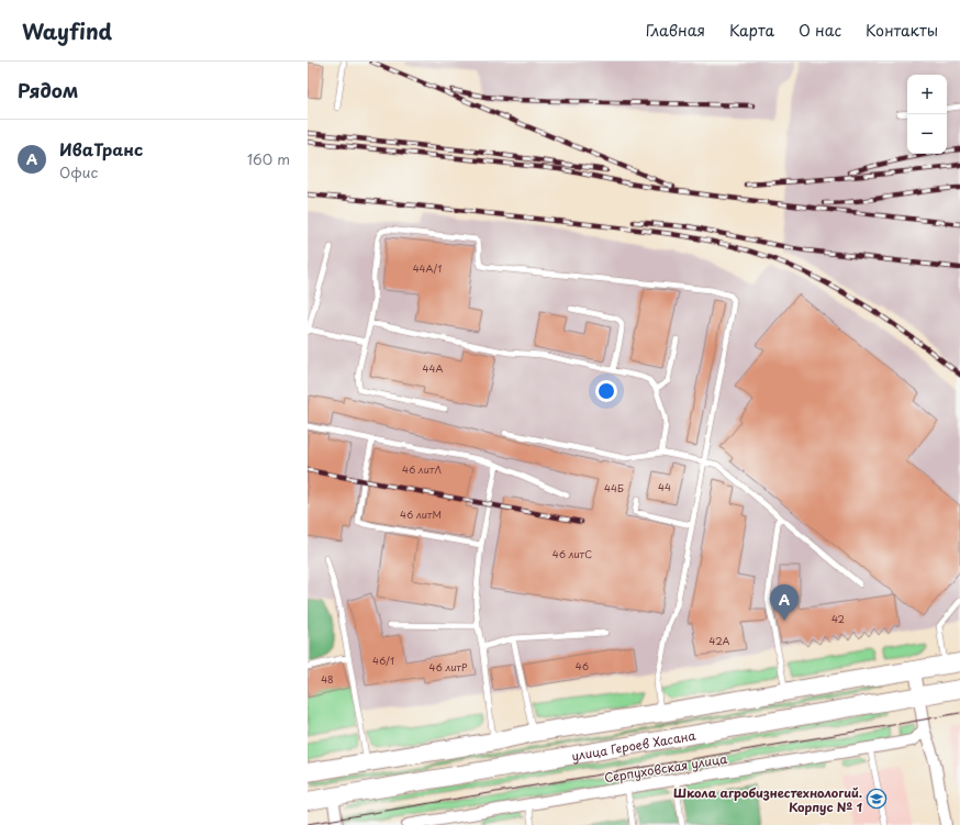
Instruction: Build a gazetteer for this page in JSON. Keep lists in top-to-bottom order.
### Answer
{
  "streets": {
    "main road": ["улица Героев Хасана"],
    "street": ["Серпуховская улица"]
  },
  "places": {
    "school or university": ["Школа агробизнестехнологий. Корпус № 1"]
  },
  "house_numbers": [
    "44А/1",
    "44А",
    "46 литЛ",
    "44",
    "44Б",
    "46 литМ",
    "46 литС",
    "42",
    "42А",
    "46/1",
    "46",
    "46 литР",
    "48"
  ],
  "page": {
    "header": "Wayfind",
    "nav": [
      "Главная",
      "Карта",
      "О нас",
      "Контакты"
    ],
    "heading": "Рядом",
    "map_buttons": ["+", "−"],
    "list": [
      {
        "mark": "A",
        "name": "ИваТранс",
        "note": "Офис",
        "value": "160 m"
      }
    ],
    "pins": "A"
  }
}
